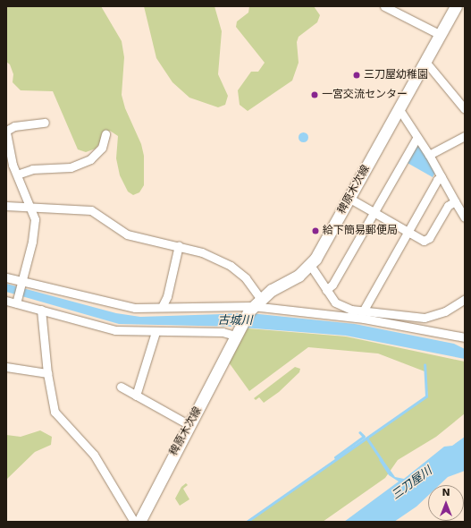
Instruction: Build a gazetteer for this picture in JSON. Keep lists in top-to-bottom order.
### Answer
{
  "streets": {
    "main road": ["稗原木次線"]
  },
  "water": ["古城川", "三刀屋川"],
  "places": ["三刀屋幼稚園", "一宮交流センター", "給下簡易郵便局"],
  "north": "top"
}
